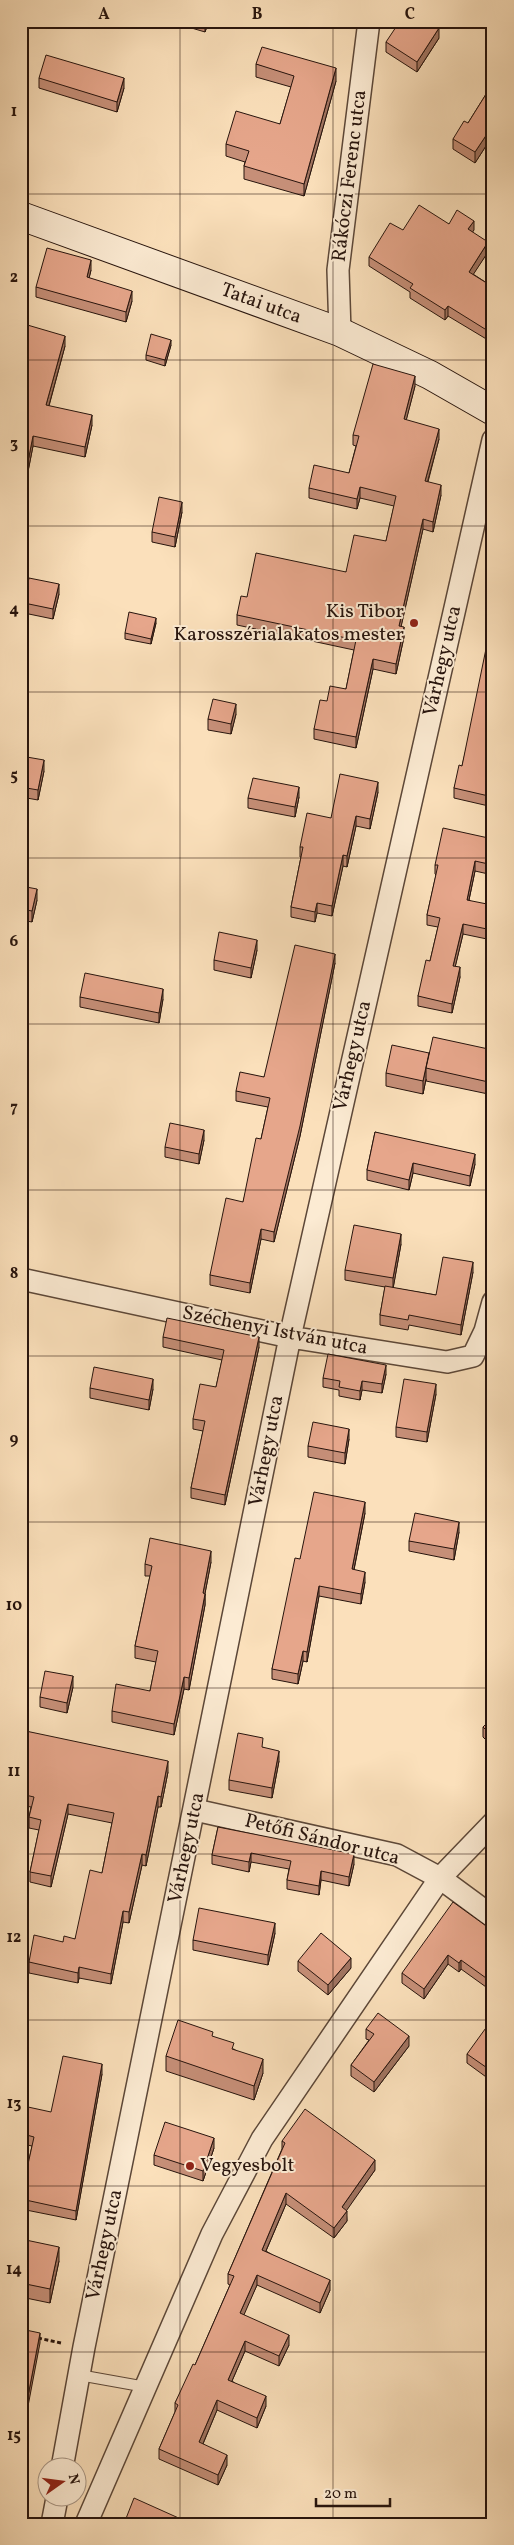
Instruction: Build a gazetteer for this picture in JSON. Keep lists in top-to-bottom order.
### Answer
{
  "streets": {
    "street": [
      "Rákóczi Ferenc utca",
      "Tatai utca",
      "Várhegy utca",
      "Széchenyi István utca",
      "Petőfi Sándor utca"
    ]
  },
  "crossings": [
    ["Rákóczi Ferenc utca", "Tatai utca"],
    ["Várhegy utca", "Széchenyi István utca"],
    ["Várhegy utca", "Petőfi Sándor utca"]
  ],
  "places": ["Kis Tibor Karosszérialakatos mester", "Vegyesbolt"],
  "scale_bar": "20 m",
  "north": "right",
  "grid": {
    "columns": ["A", "B", "C"],
    "rows": [
      "1",
      "2",
      "3",
      "4",
      "5",
      "6",
      "7",
      "8",
      "9",
      "10",
      "11",
      "12",
      "13",
      "14",
      "15"
    ]
  }
}
